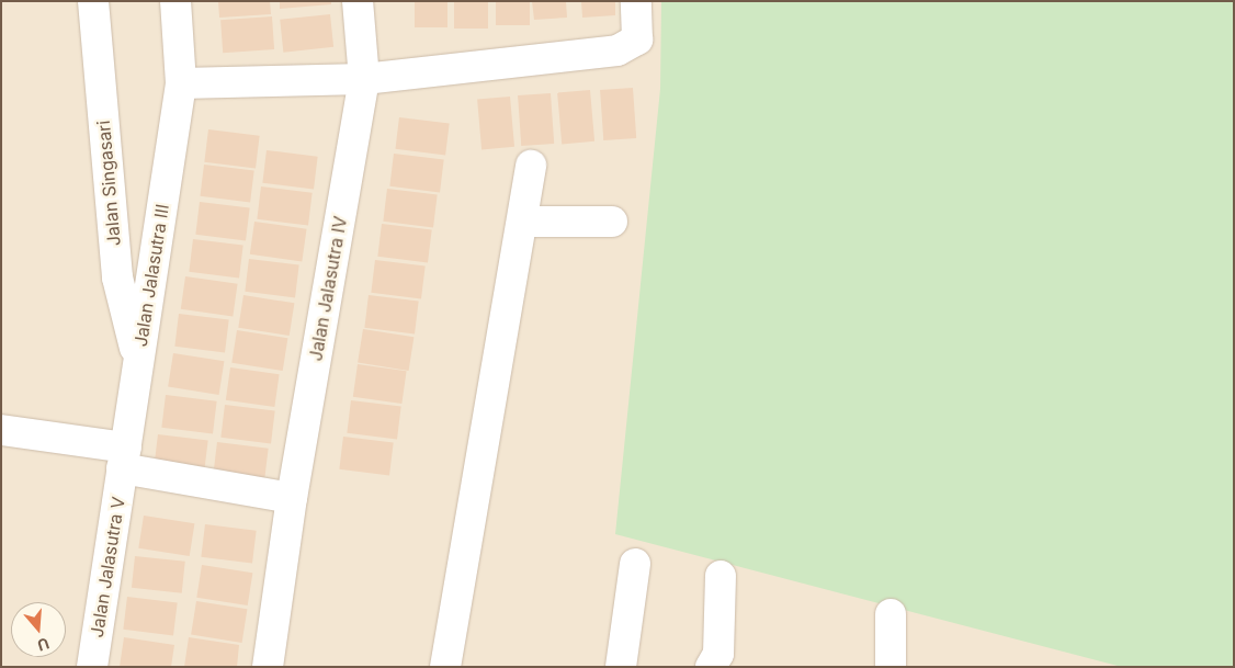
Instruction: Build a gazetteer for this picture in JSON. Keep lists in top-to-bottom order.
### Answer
{
  "streets": {
    "street": [
      "Jalan Singasari",
      "Jalan Jalasutra III",
      "Jalan Jalasutra IV",
      "Jalan Jalasutra V"
    ]
  },
  "crossings": [
    ["Jalan Singasari", "Jalan Jalasutra III"],
    ["Jalan Jalasutra III", "Jalan Jalasutra V"]
  ],
  "north": "bottom"
}
